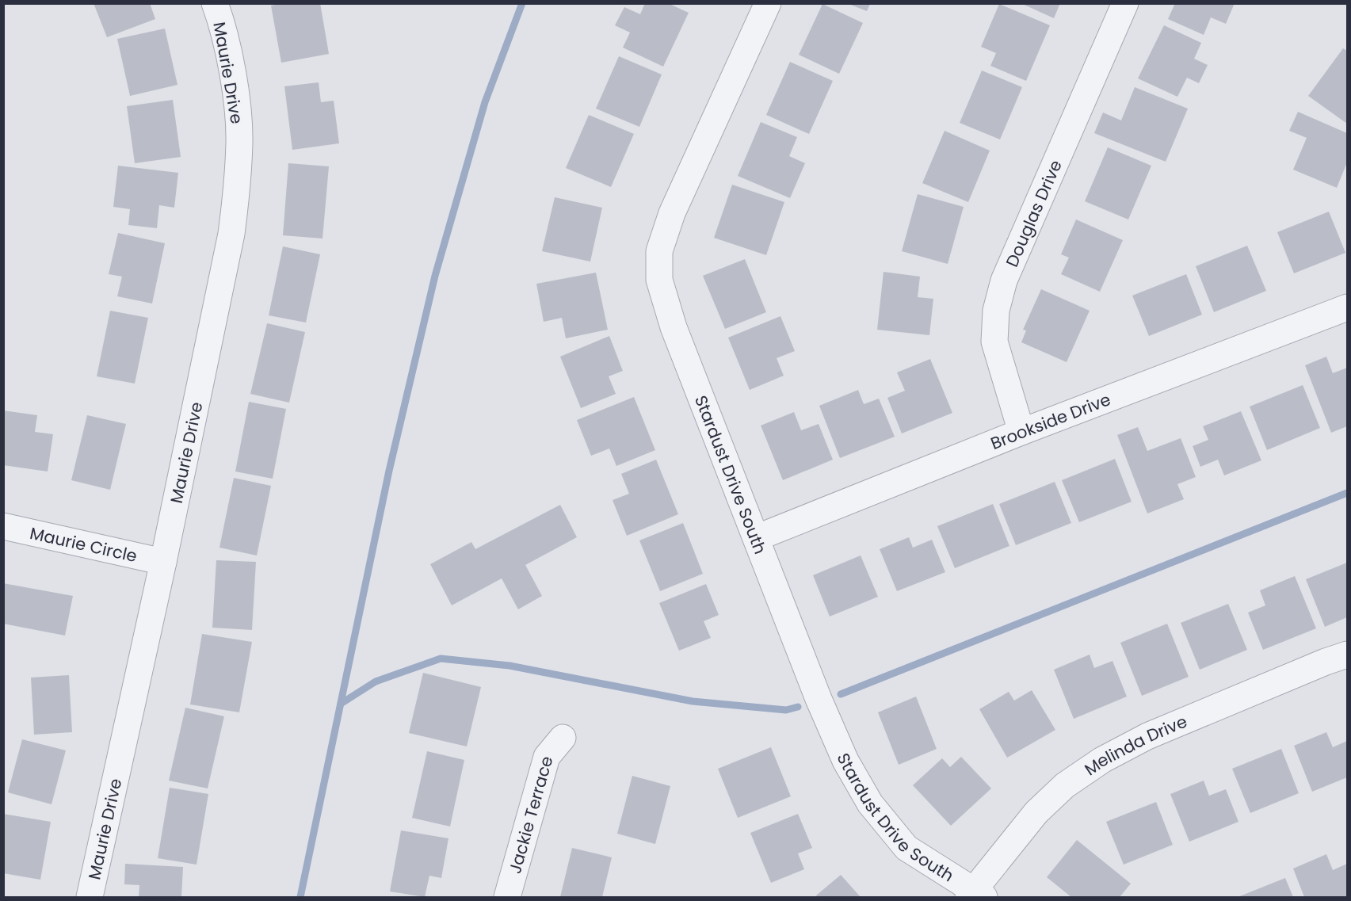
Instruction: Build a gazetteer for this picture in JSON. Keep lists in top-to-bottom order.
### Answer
{
  "streets": {
    "street": [
      "Maurie Drive",
      "Douglas Drive",
      "Brookside Drive",
      "Stardust Drive South",
      "Maurie Circle",
      "Melinda Drive",
      "Jackie Terrace"
    ]
  },
  "crossings": [
    ["Maurie Drive", "Maurie Circle"],
    ["Douglas Drive", "Brookside Drive"],
    ["Brookside Drive", "Stardust Drive South"],
    ["Stardust Drive South", "Melinda Drive"]
  ]
}
